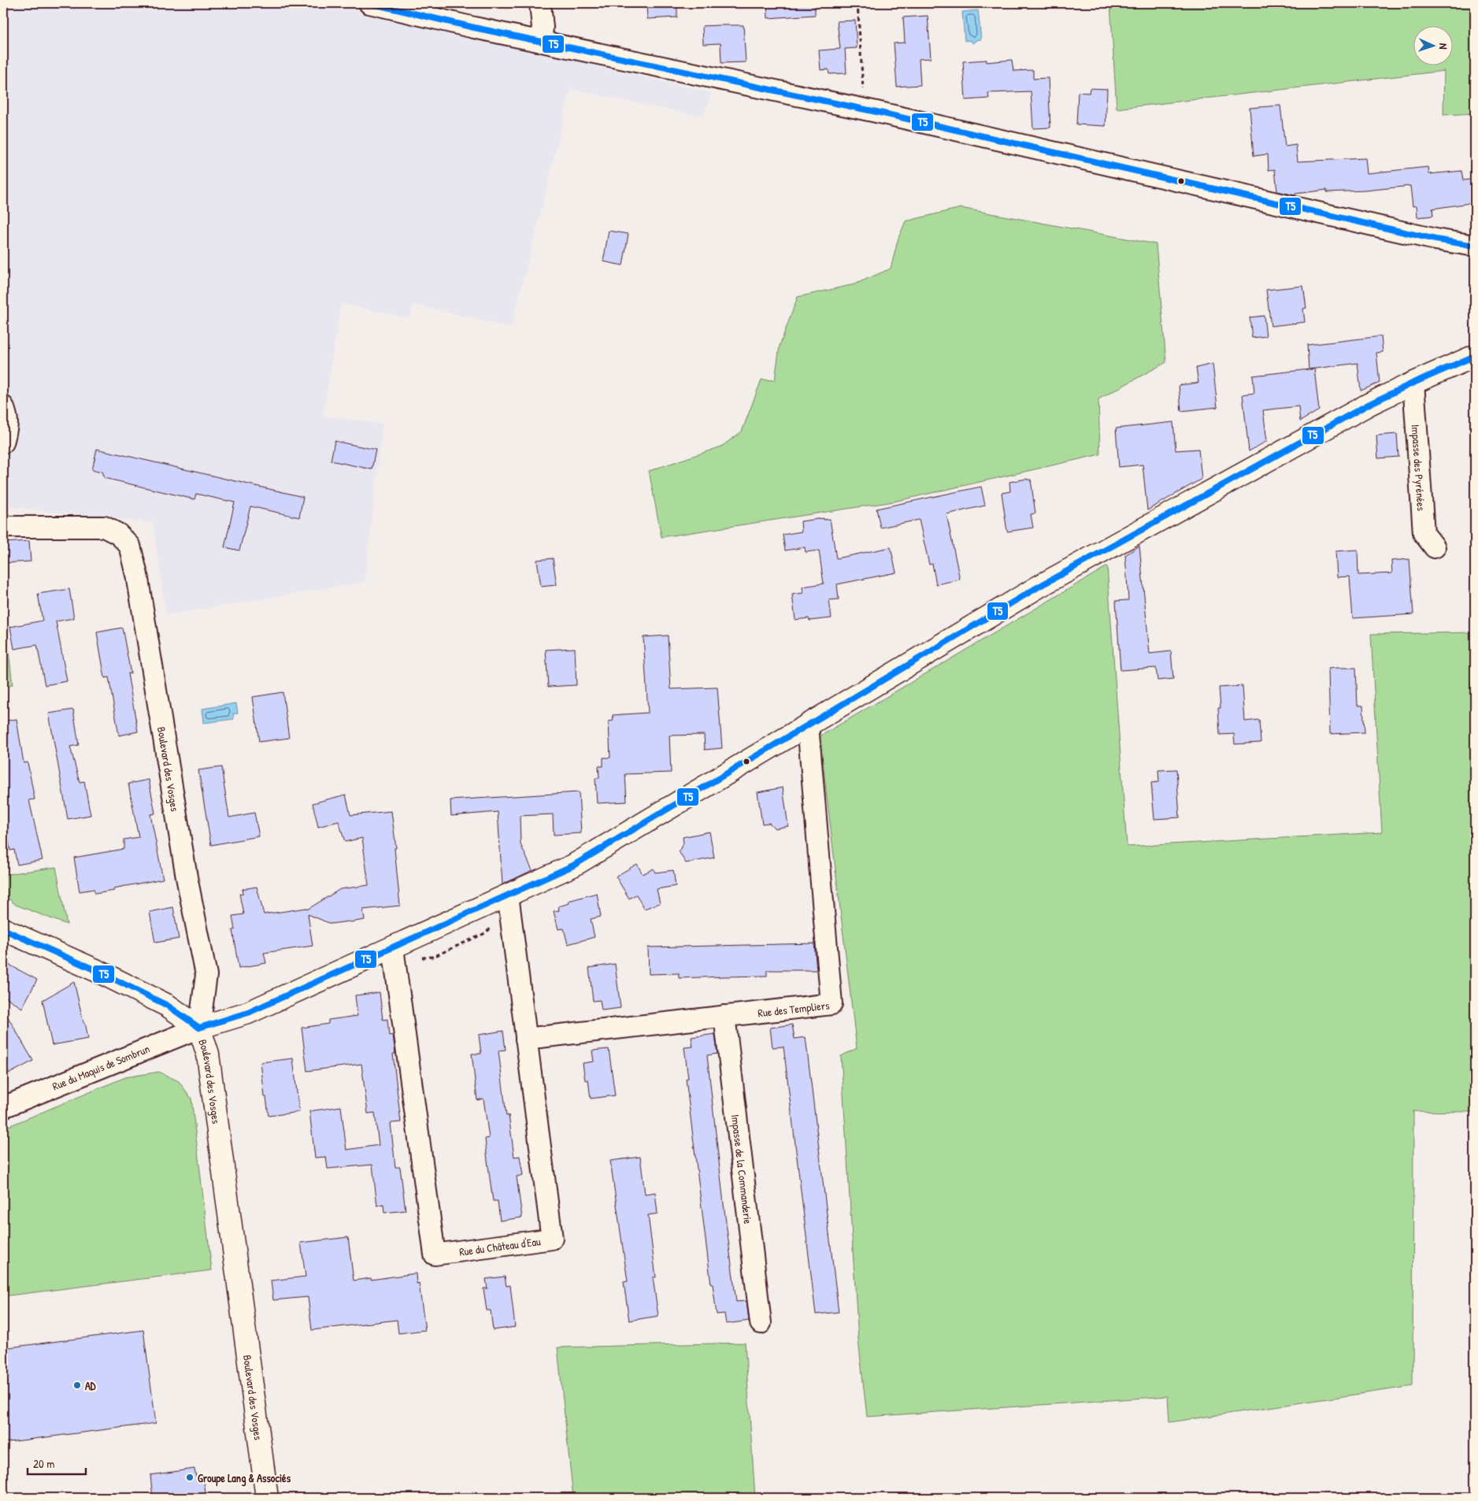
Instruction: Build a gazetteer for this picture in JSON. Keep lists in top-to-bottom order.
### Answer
{
  "streets": {
    "main road": ["Boulevard des Vosges"],
    "street": [
      "Impasse des Pyrénées",
      "Rue des Templiers",
      "Rue du Maquis de Sombrun",
      "Impasse de la Commanderie",
      "Rue du Château d'Eau"
    ]
  },
  "crossings": [
    ["Boulevard des Vosges", "Rue du Maquis de Sombrun"],
    ["Rue des Templiers", "Impasse de la Commanderie"],
    ["Rue des Templiers", "Rue du Château d'Eau"]
  ],
  "places": ["AD", "Groupe Lang & Associés"],
  "lines": ["transit line T5"],
  "scale_bar": "20 m",
  "north": "right"
}
